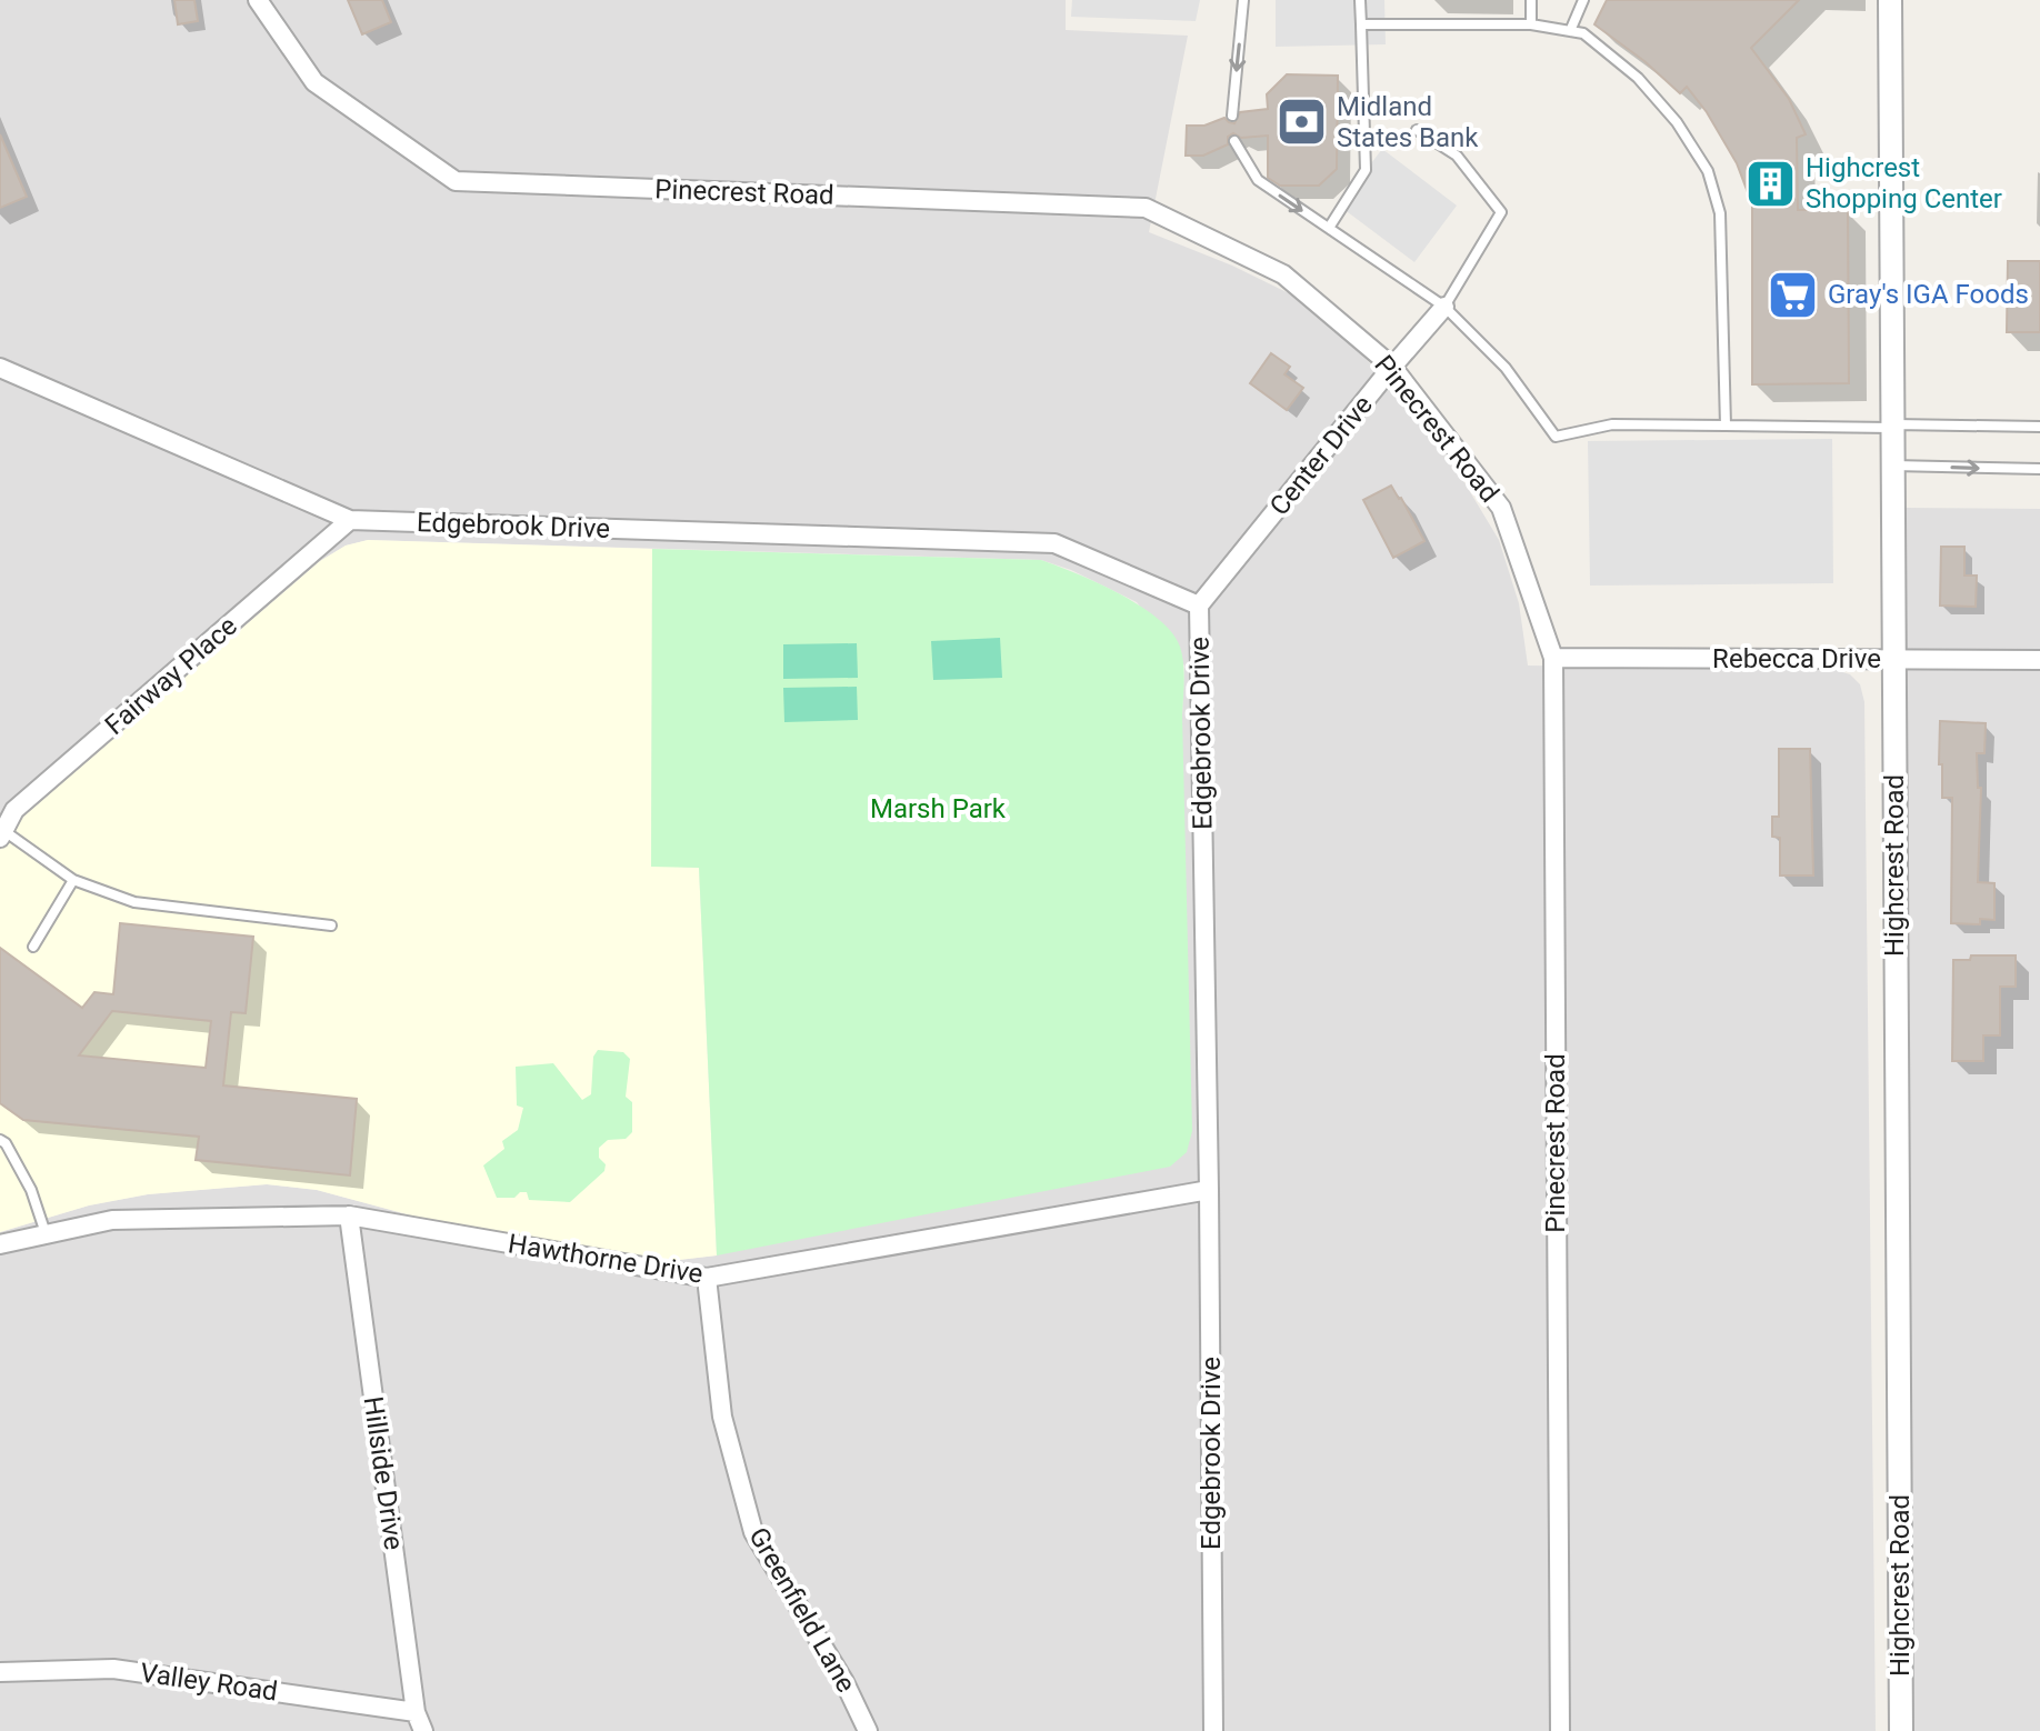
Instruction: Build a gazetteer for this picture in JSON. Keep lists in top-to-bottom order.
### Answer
{
  "streets": {
    "street": [
      "Pinecrest Road",
      "Center Drive",
      "Edgebrook Drive",
      "Rebecca Drive",
      "Fairway Place",
      "Highcrest Road",
      "Hawthorne Drive",
      "Hillside Drive",
      "Greenfield Lane",
      "Valley Road"
    ]
  },
  "crossings": [
    ["Pinecrest Road", "Center Drive"],
    ["Pinecrest Road", "Rebecca Drive"],
    ["Center Drive", "Edgebrook Drive"],
    ["Edgebrook Drive", "Fairway Place"],
    ["Edgebrook Drive", "Hawthorne Drive"],
    ["Rebecca Drive", "Highcrest Road"],
    ["Hawthorne Drive", "Hillside Drive"],
    ["Hawthorne Drive", "Greenfield Lane"],
    ["Hillside Drive", "Valley Road"]
  ],
  "parks": ["Marsh Park"],
  "places": {
    "bank": ["Midland States Bank"],
    "building": ["Highcrest Shopping Center"],
    "supermarket": ["Gray's IGA Foods"]
  }
}
